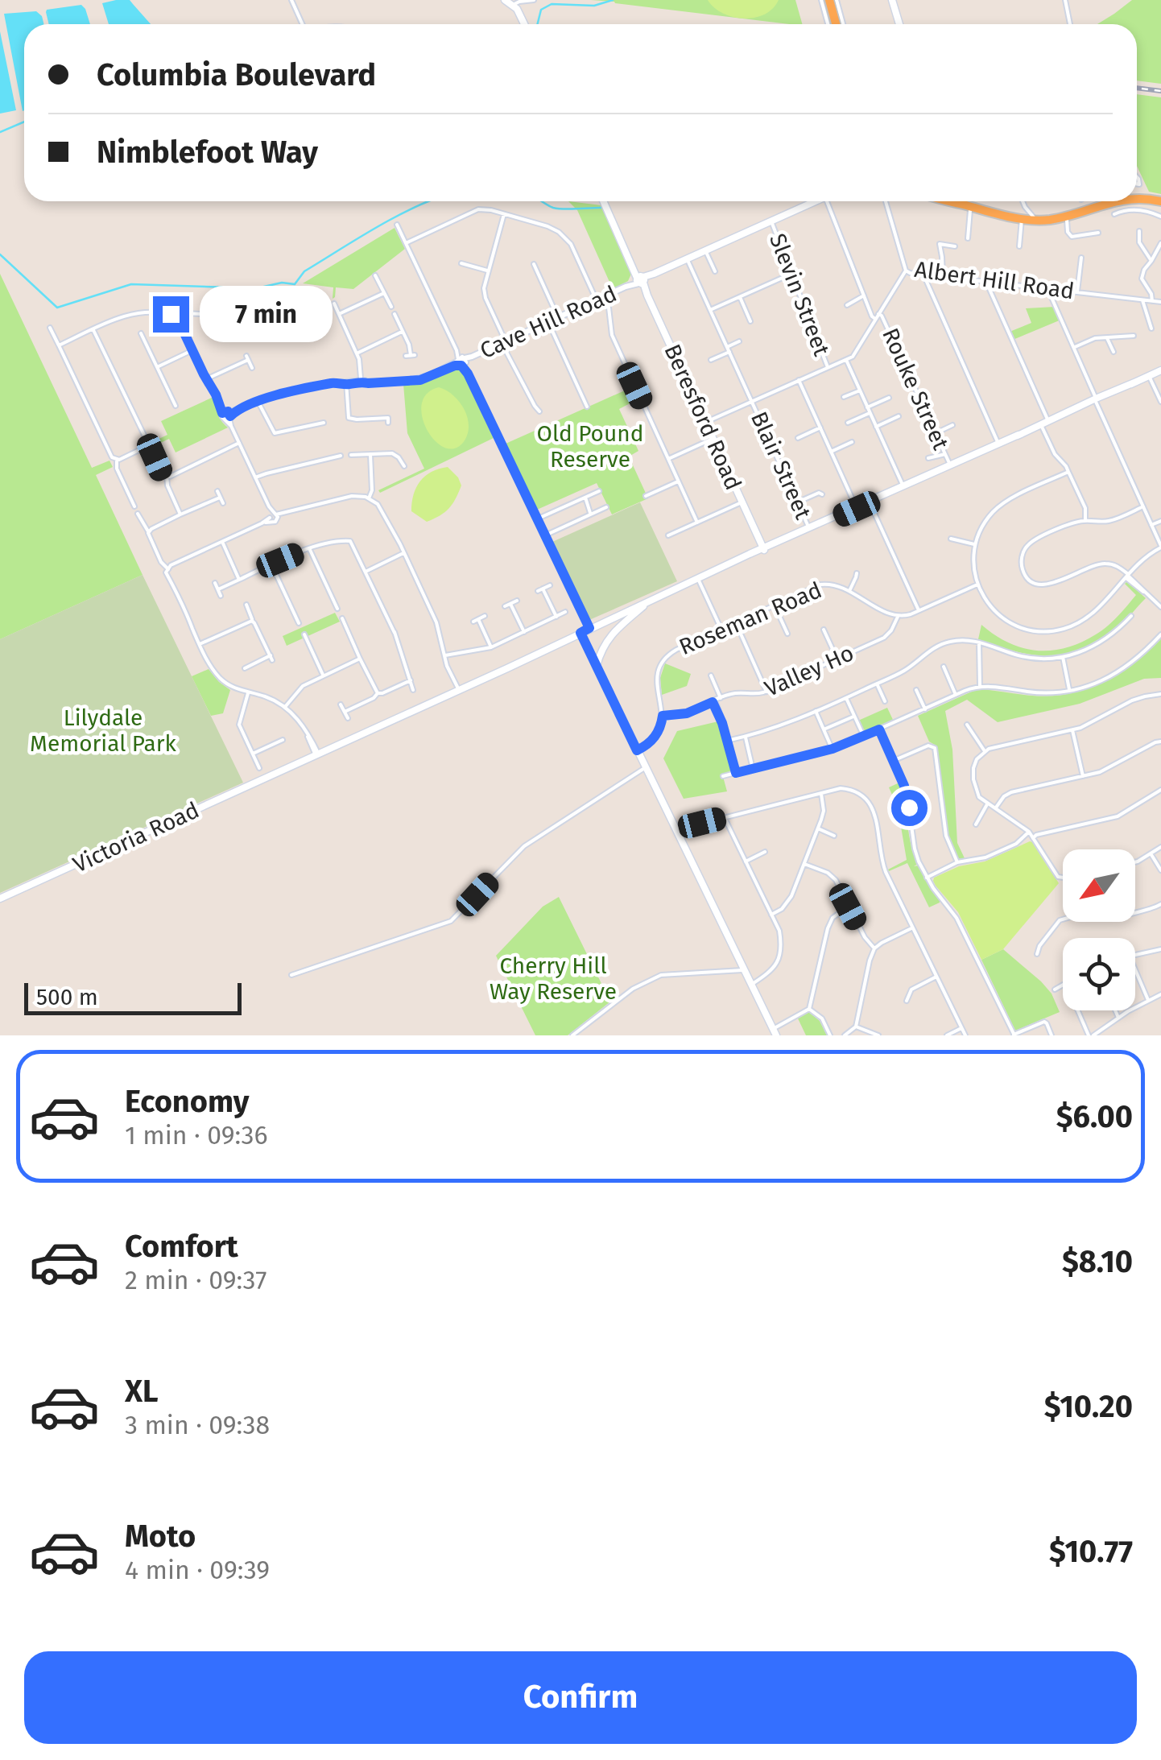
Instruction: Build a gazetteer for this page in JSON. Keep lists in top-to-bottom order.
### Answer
{
  "streets": {
    "main road": ["Cave Hill Road", "Beresford Road", "Victoria Road"],
    "street": [
      "Albert Hill Road",
      "Slevin Street",
      "Rouke Street",
      "Blair Street",
      "Roseman Road",
      "Valley Ho"
    ]
  },
  "crossings": [
    ["Slevin Street", "Cave Hill Road"],
    ["Cave Hill Road", "Beresford Road"],
    ["Cave Hill Road", "Blair Street"],
    ["Rouke Street", "Victoria Road"],
    ["Beresford Road", "Victoria Road"],
    ["Blair Street", "Victoria Road"],
    ["Roseman Road", "Valley Ho"]
  ],
  "parks": ["Old Pound Reserve", "Lilydale Memorial Park", "Cherry Hill Way Reserve"],
  "scale_bar": "500 m",
  "north": "bottom left",
  "page": {
    "banner": ["Columbia Boulevard", "Nimblefoot Way"],
    "bubble": "7 min",
    "scale": "500 m",
    "list": [
      {
        "name": "Economy",
        "note": "1 min · 09:36",
        "value": "$6.00"
      },
      {
        "name": "Comfort",
        "note": "2 min · 09:37",
        "value": "$8.10"
      },
      {
        "name": "XL",
        "note": "3 min · 09:38",
        "value": "$10.20"
      },
      {
        "name": "Moto",
        "note": "4 min · 09:39",
        "value": "$10.77"
      }
    ],
    "buttons": "Confirm"
  }
}
